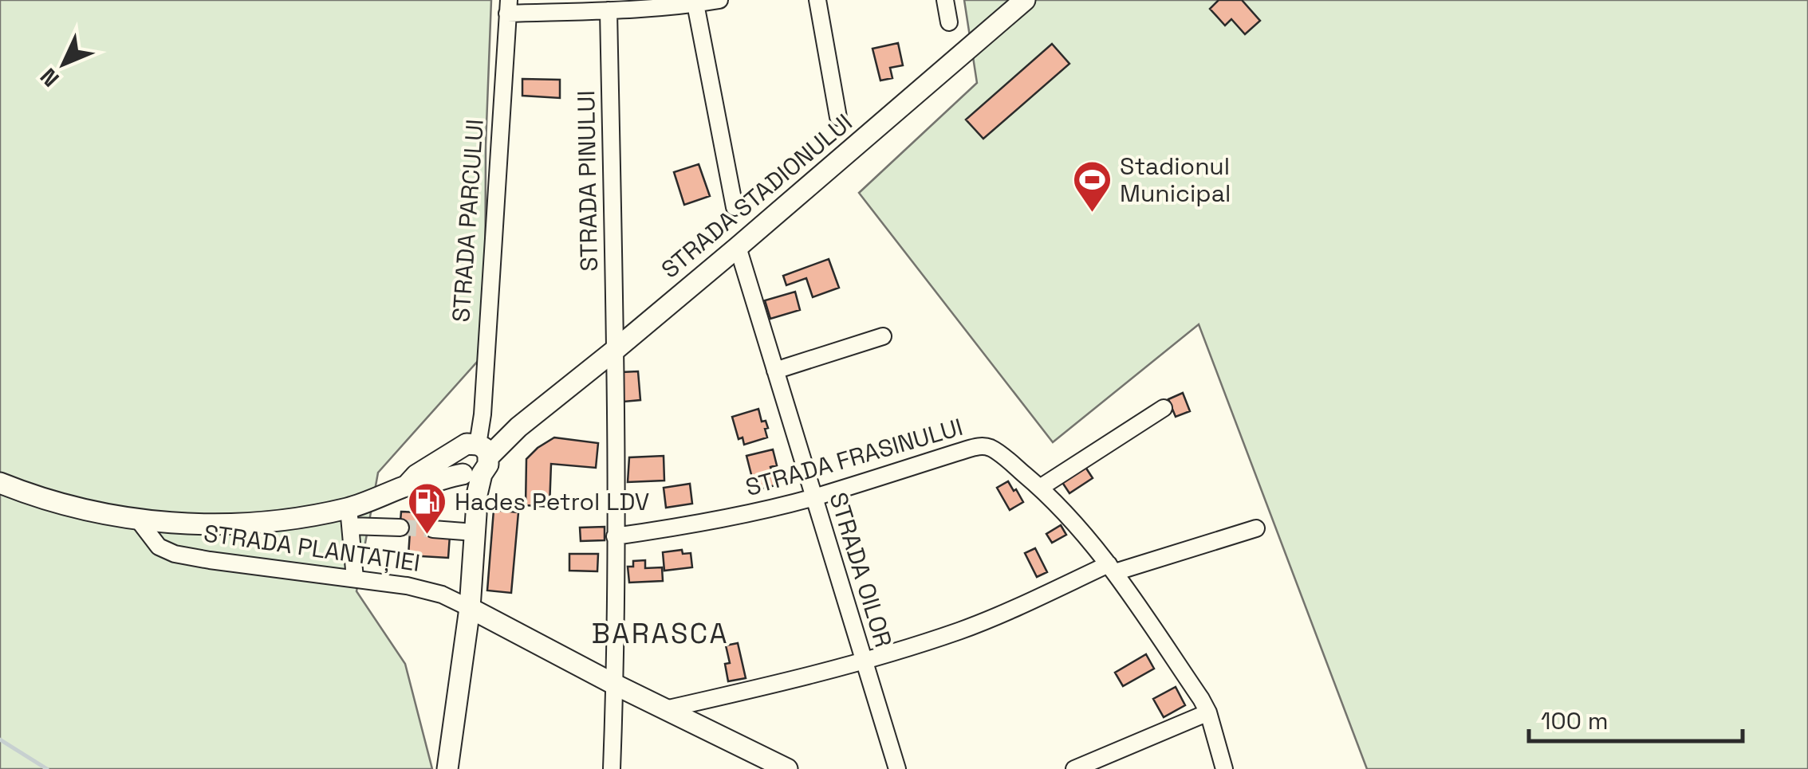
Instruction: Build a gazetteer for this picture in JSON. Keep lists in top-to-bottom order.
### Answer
{
  "streets": {
    "main road": ["STRADA STADIONULUI", "STRADA PARCULUI", "STRADA PLANTAȚIEI"],
    "street": ["STRADA PINULUI", "STRADA FRASINULUI", "STRADA OILOR"]
  },
  "crossings": [
    ["STRADA PINULUI", "STRADA STADIONULUI"],
    ["STRADA PINULUI", "STRADA FRASINULUI"],
    ["STRADA PINULUI", "STRADA PLANTAȚIEI"],
    ["STRADA STADIONULUI", "STRADA PARCULUI"],
    ["STRADA STADIONULUI", "STRADA PLANTAȚIEI"],
    ["STRADA STADIONULUI", "STRADA OILOR"],
    ["STRADA PARCULUI", "STRADA PLANTAȚIEI"],
    ["STRADA FRASINULUI", "STRADA OILOR"]
  ],
  "districts": ["BARASCA"],
  "places": {
    "sports": ["Stadionul Municipal"],
    "fuel station": ["Hades Petrol LDV"]
  },
  "scale_bar": "100 m",
  "north": "bottom left"
}
